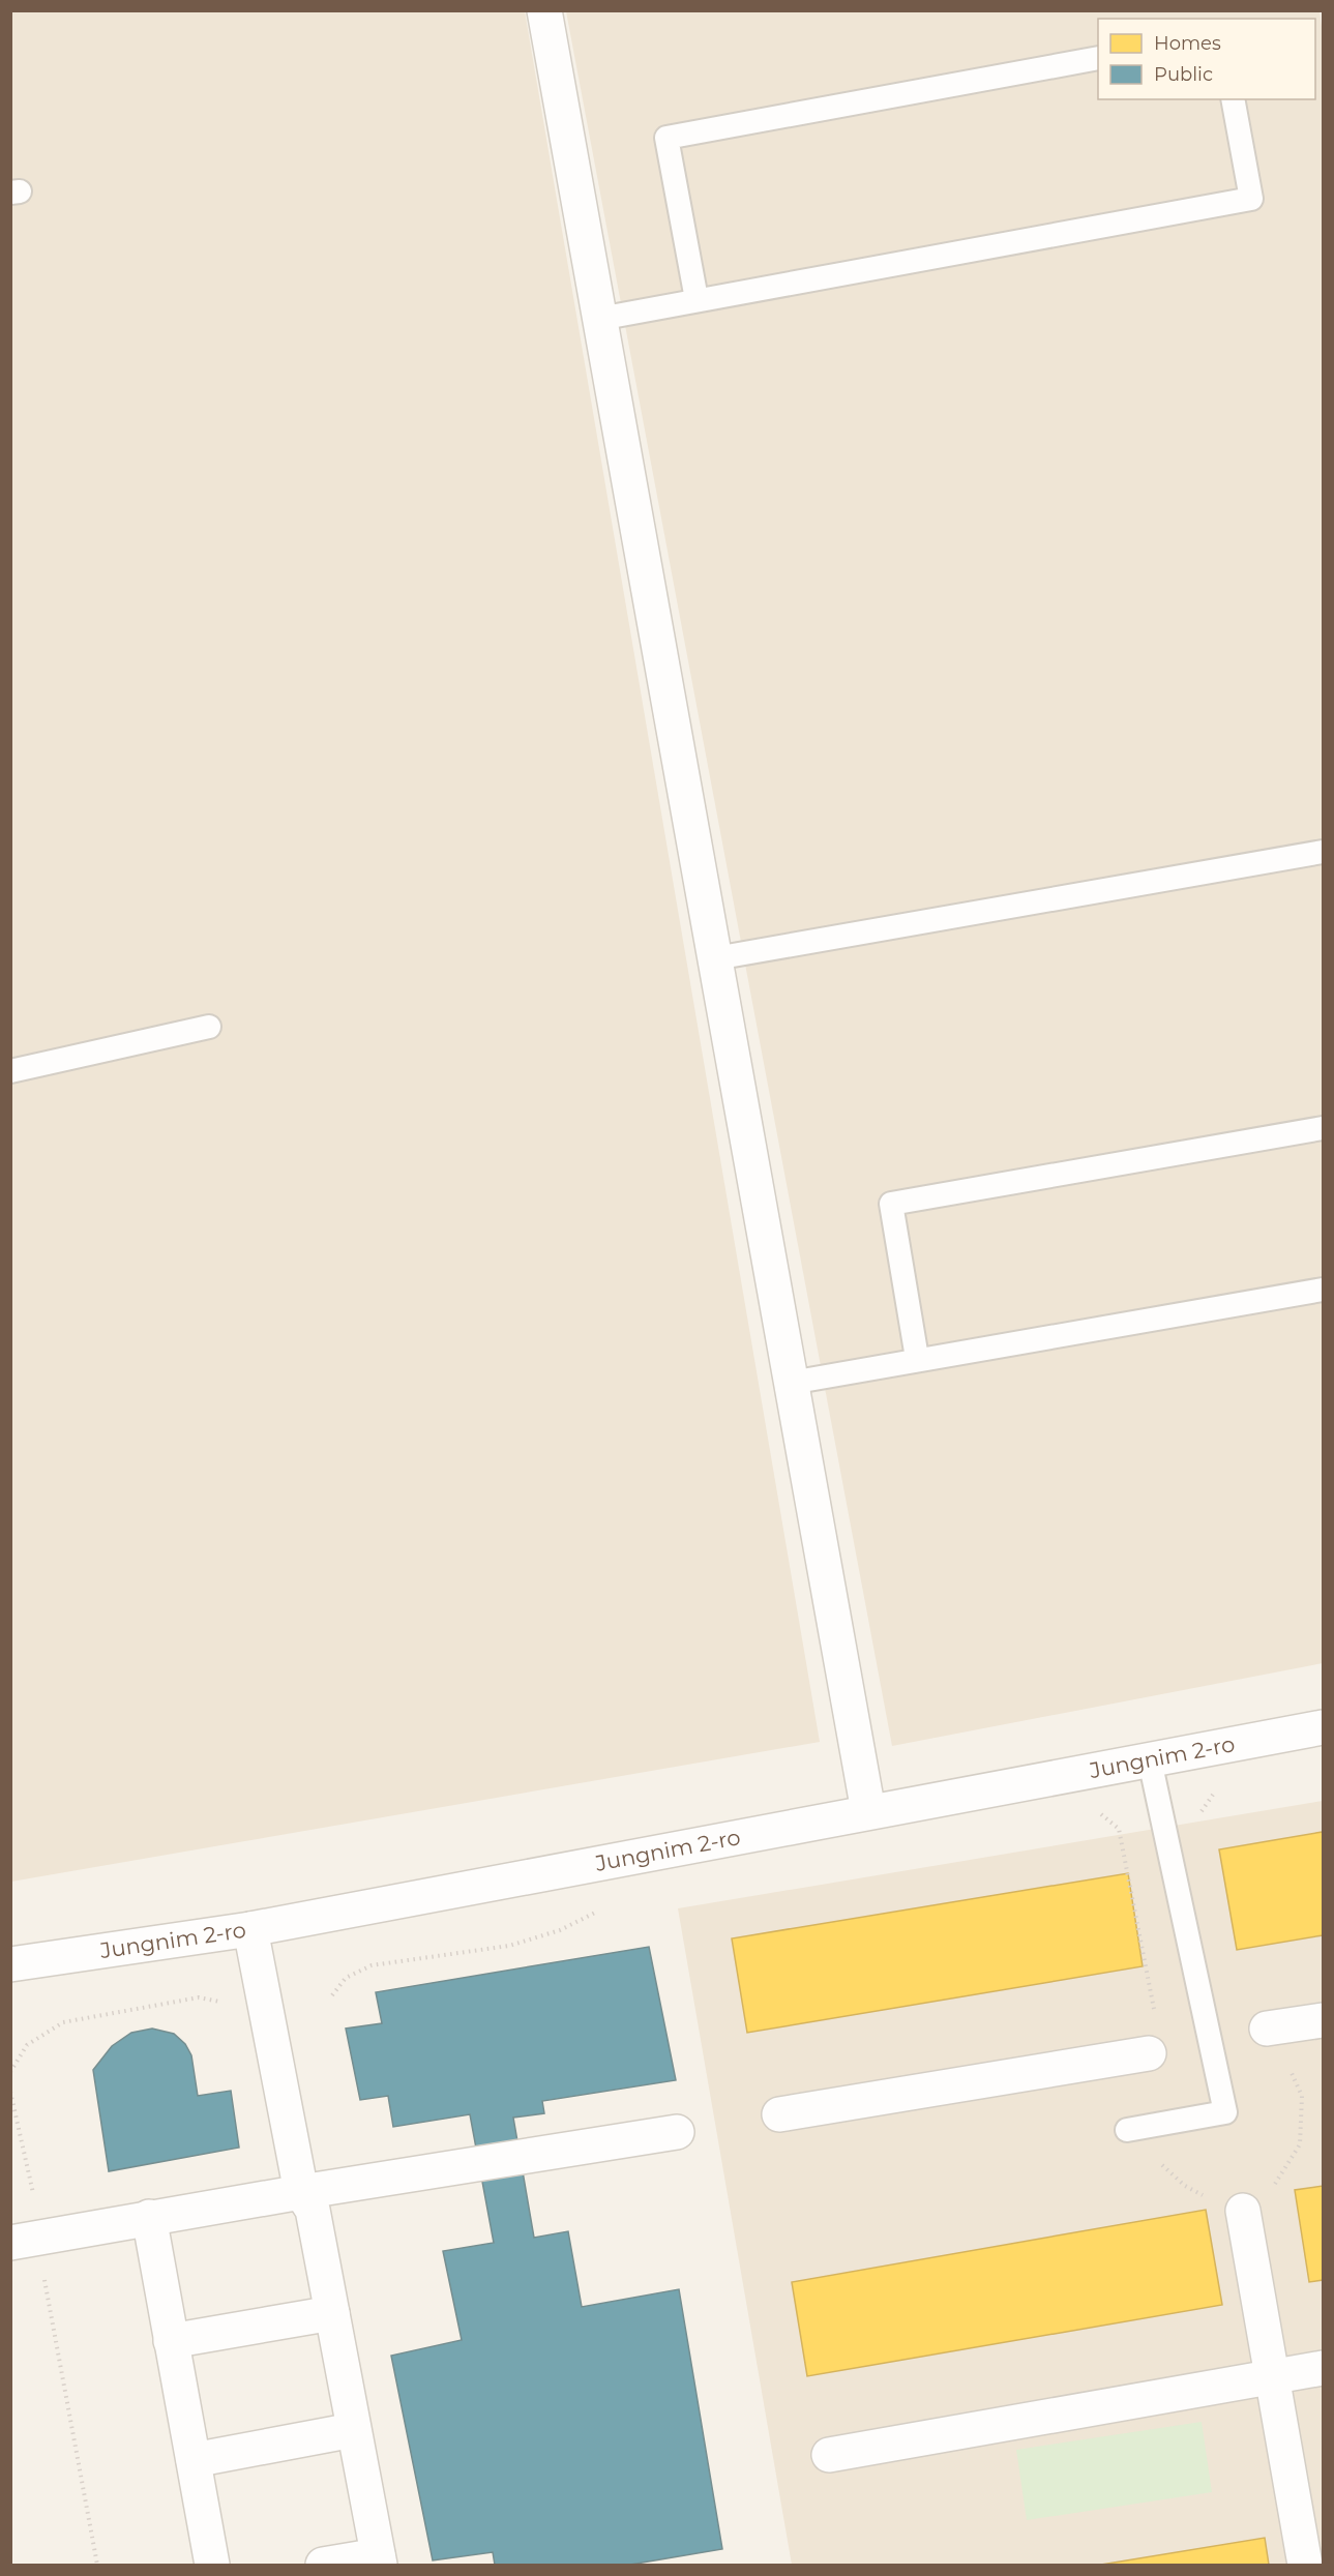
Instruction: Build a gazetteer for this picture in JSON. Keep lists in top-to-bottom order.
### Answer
{
  "streets": {
    "street": ["Jungnim 2-ro"]
  },
  "legend": ["Homes", "Public"]
}
